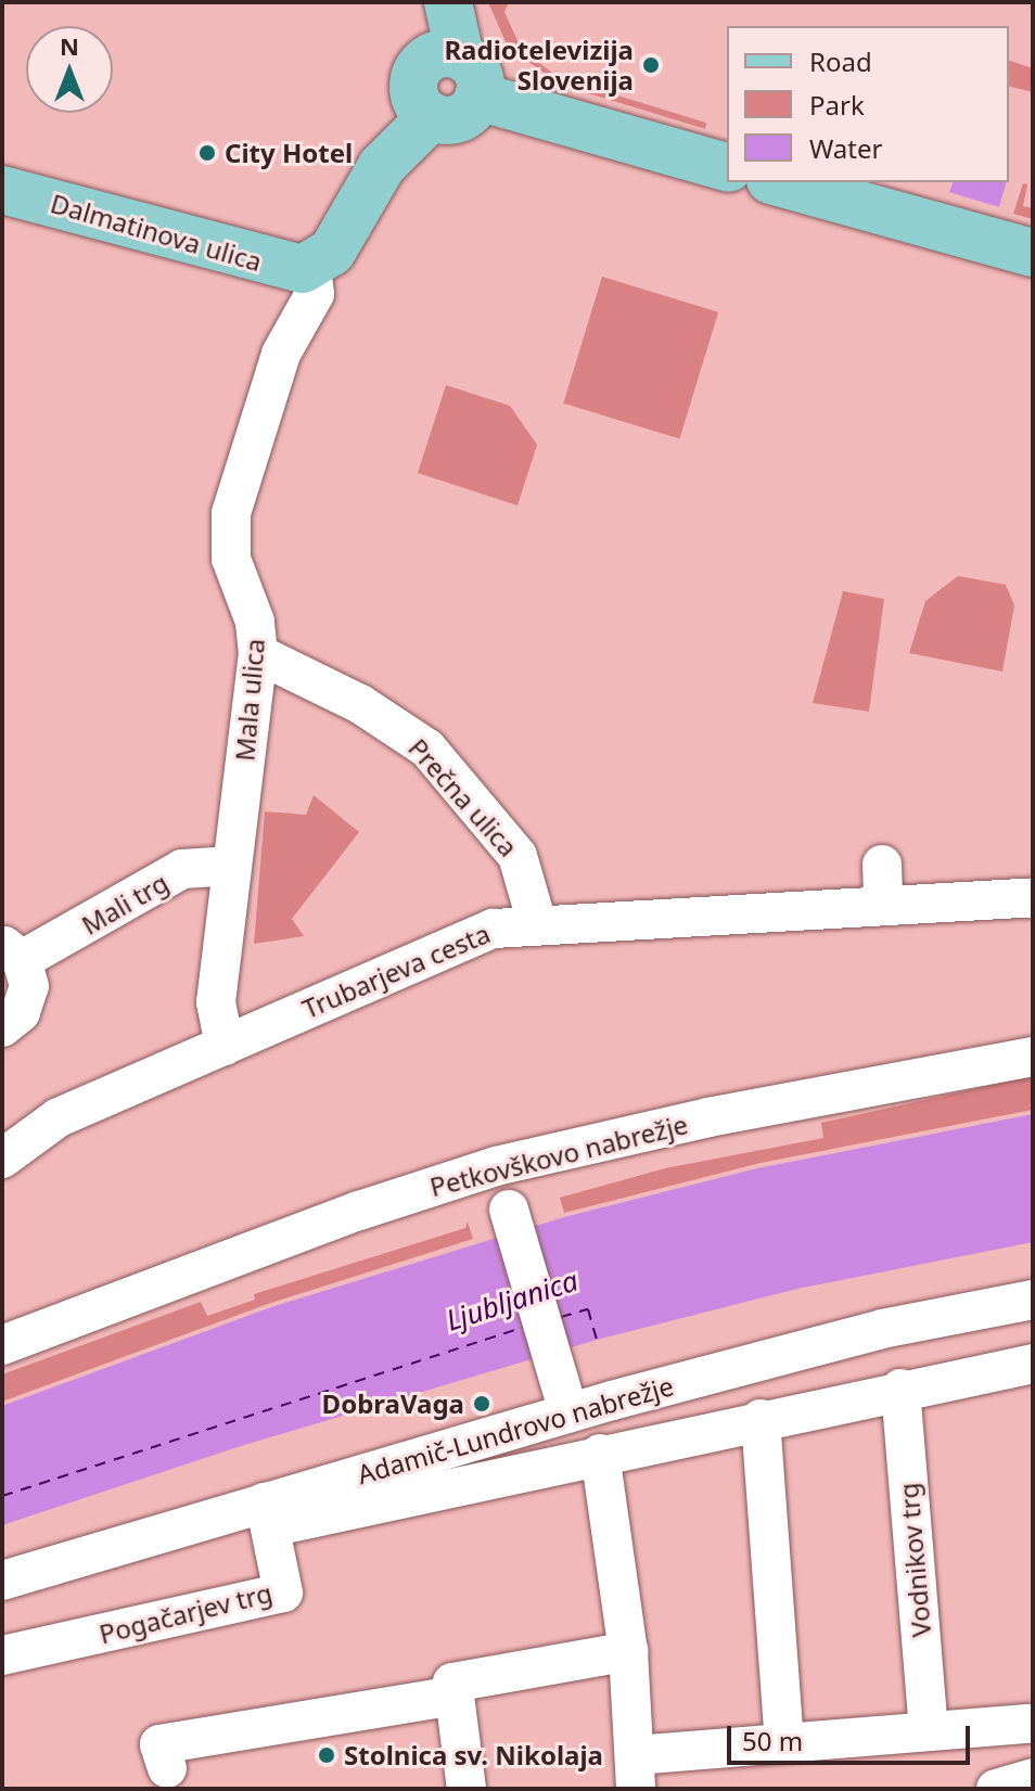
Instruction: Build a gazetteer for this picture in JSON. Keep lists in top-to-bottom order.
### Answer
{
  "streets": {
    "main road": ["Dalmatinova ulica"],
    "street": [
      "Mala ulica",
      "Prečna ulica",
      "Mali trg",
      "Trubarjeva cesta",
      "Petkovškovo nabrežje",
      "Adamič-Lundrovo nabrežje",
      "Vodnikov trg",
      "Pogačarjev trg"
    ]
  },
  "crossings": [
    ["Dalmatinova ulica", "Mala ulica"],
    ["Mala ulica", "Prečna ulica"],
    ["Mala ulica", "Mali trg"],
    ["Mala ulica", "Trubarjeva cesta"],
    ["Prečna ulica", "Trubarjeva cesta"],
    ["Adamič-Lundrovo nabrežje", "Vodnikov trg"],
    ["Adamič-Lundrovo nabrežje", "Pogačarjev trg"]
  ],
  "water": ["Ljubljanica"],
  "places": [
    "Radiotelevizija Slovenija",
    "City Hotel",
    "DobraVaga",
    "Stolnica sv. Nikolaja"
  ],
  "legend": ["Road", "Park", "Water"],
  "scale_bar": "50 m",
  "north": "top"
}
